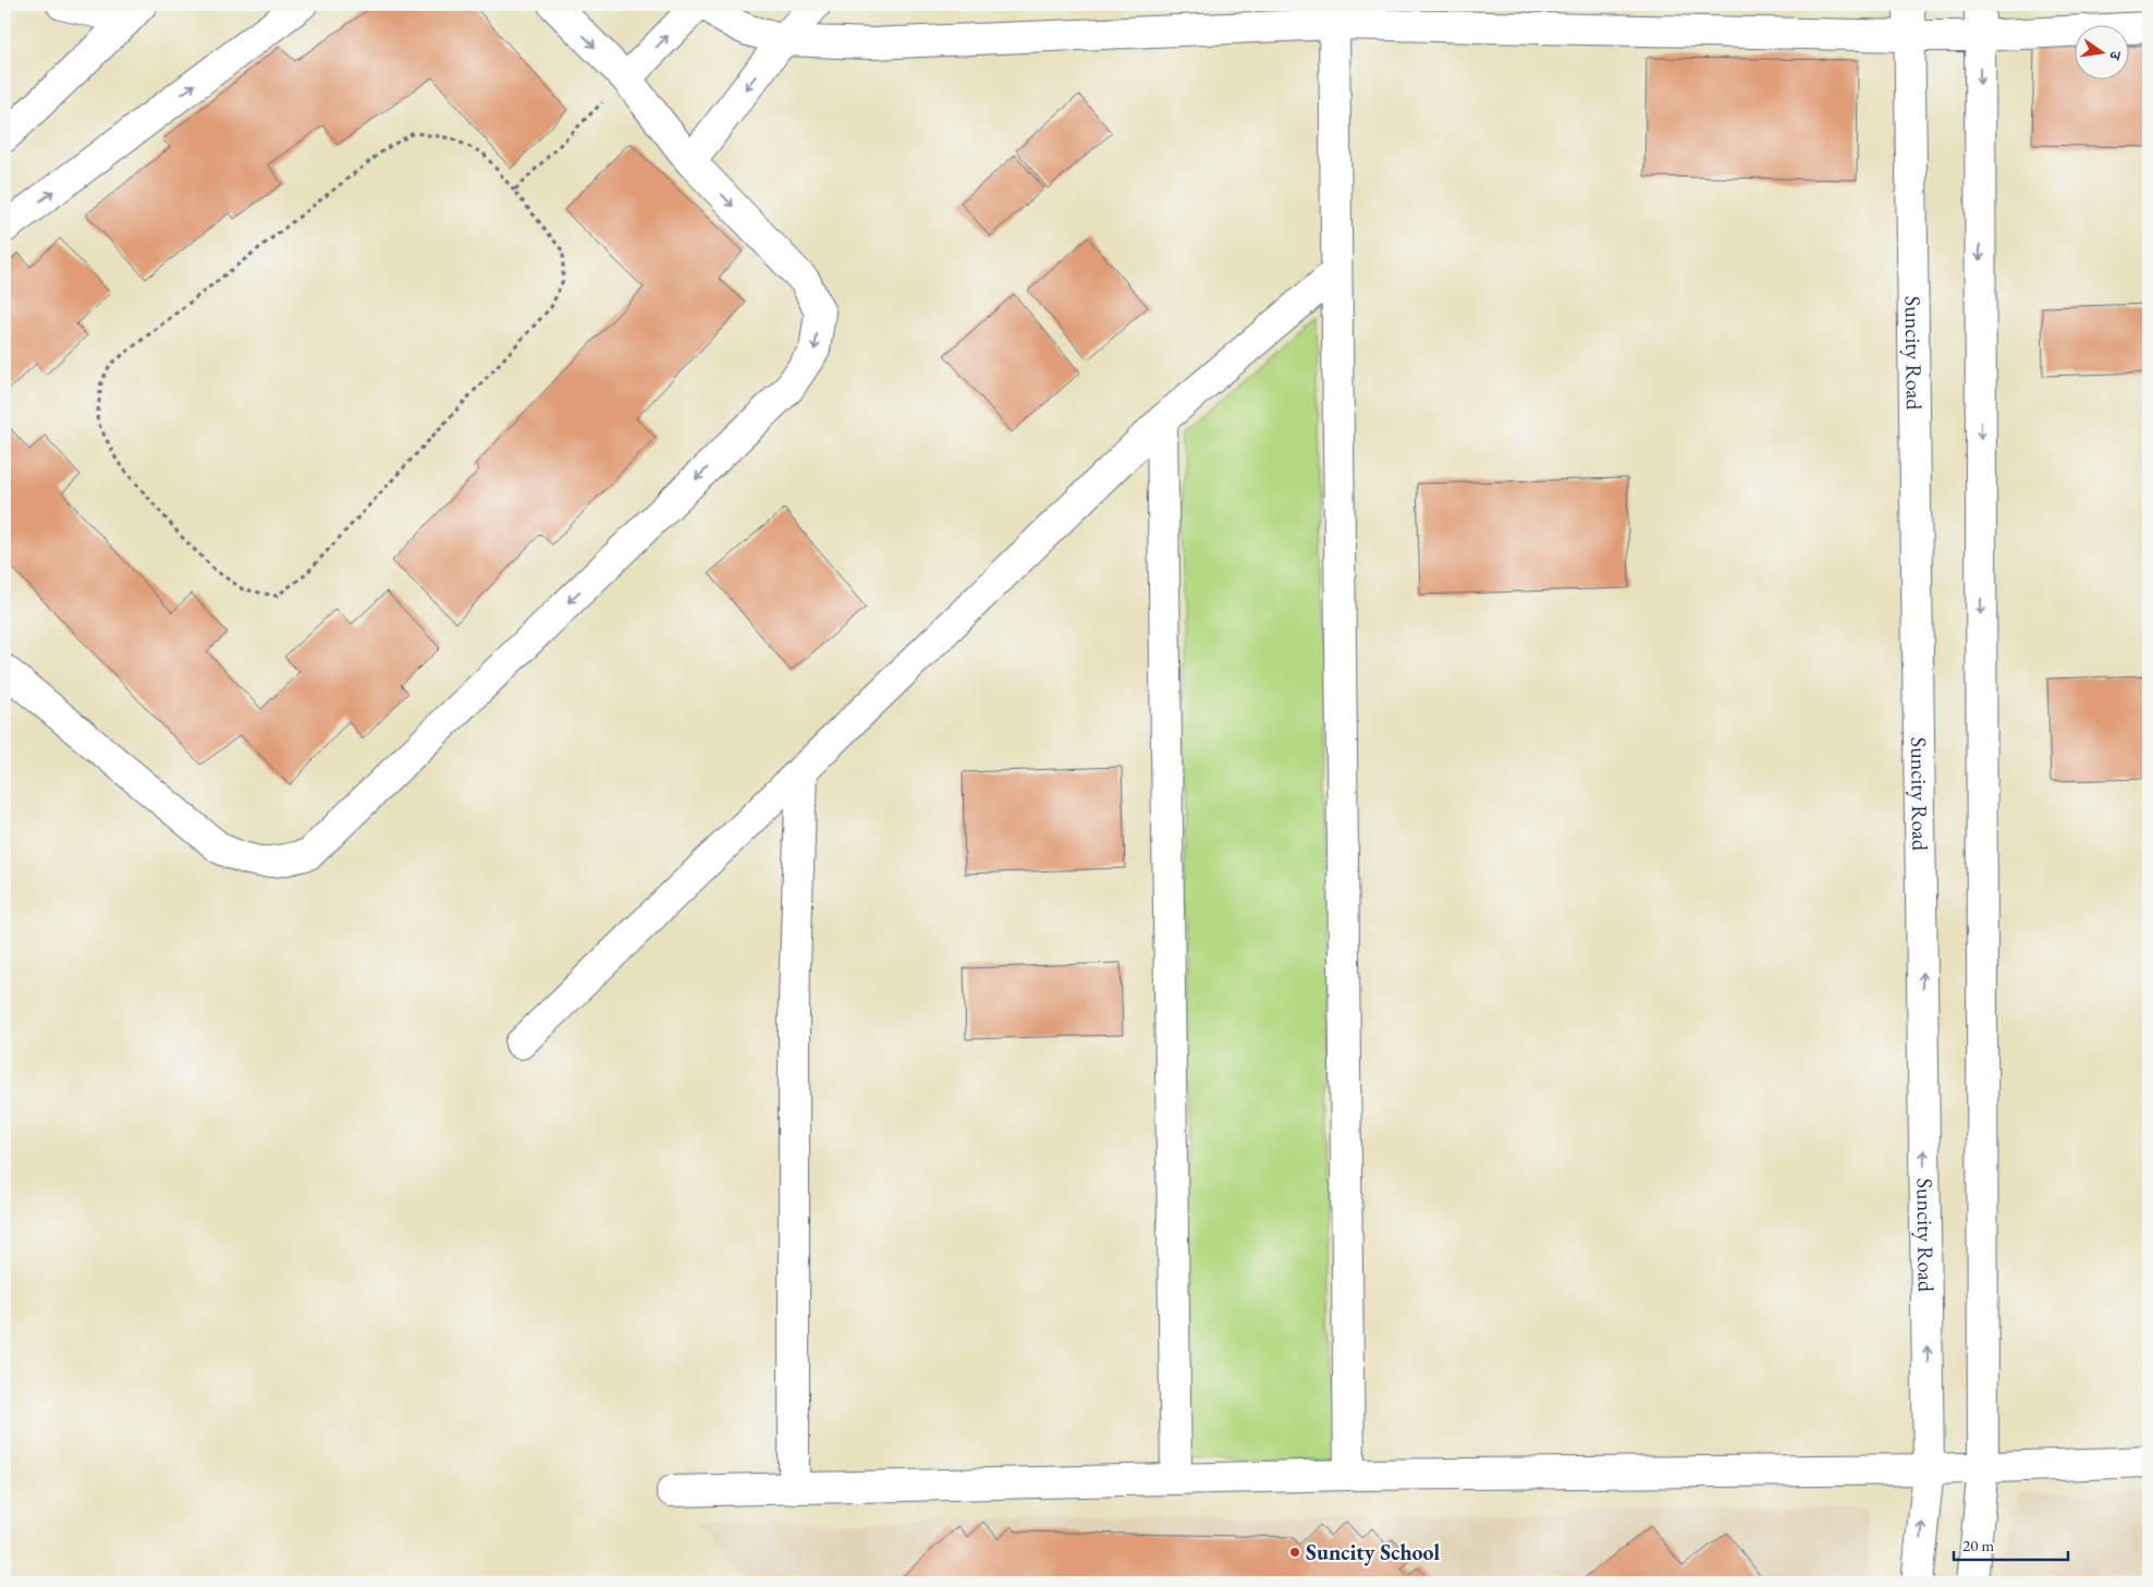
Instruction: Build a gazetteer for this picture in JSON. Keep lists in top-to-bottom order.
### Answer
{
  "streets": {
    "street": ["Suncity Road"]
  },
  "places": ["Suncity School"],
  "scale_bar": "20 m",
  "north": "right"
}
